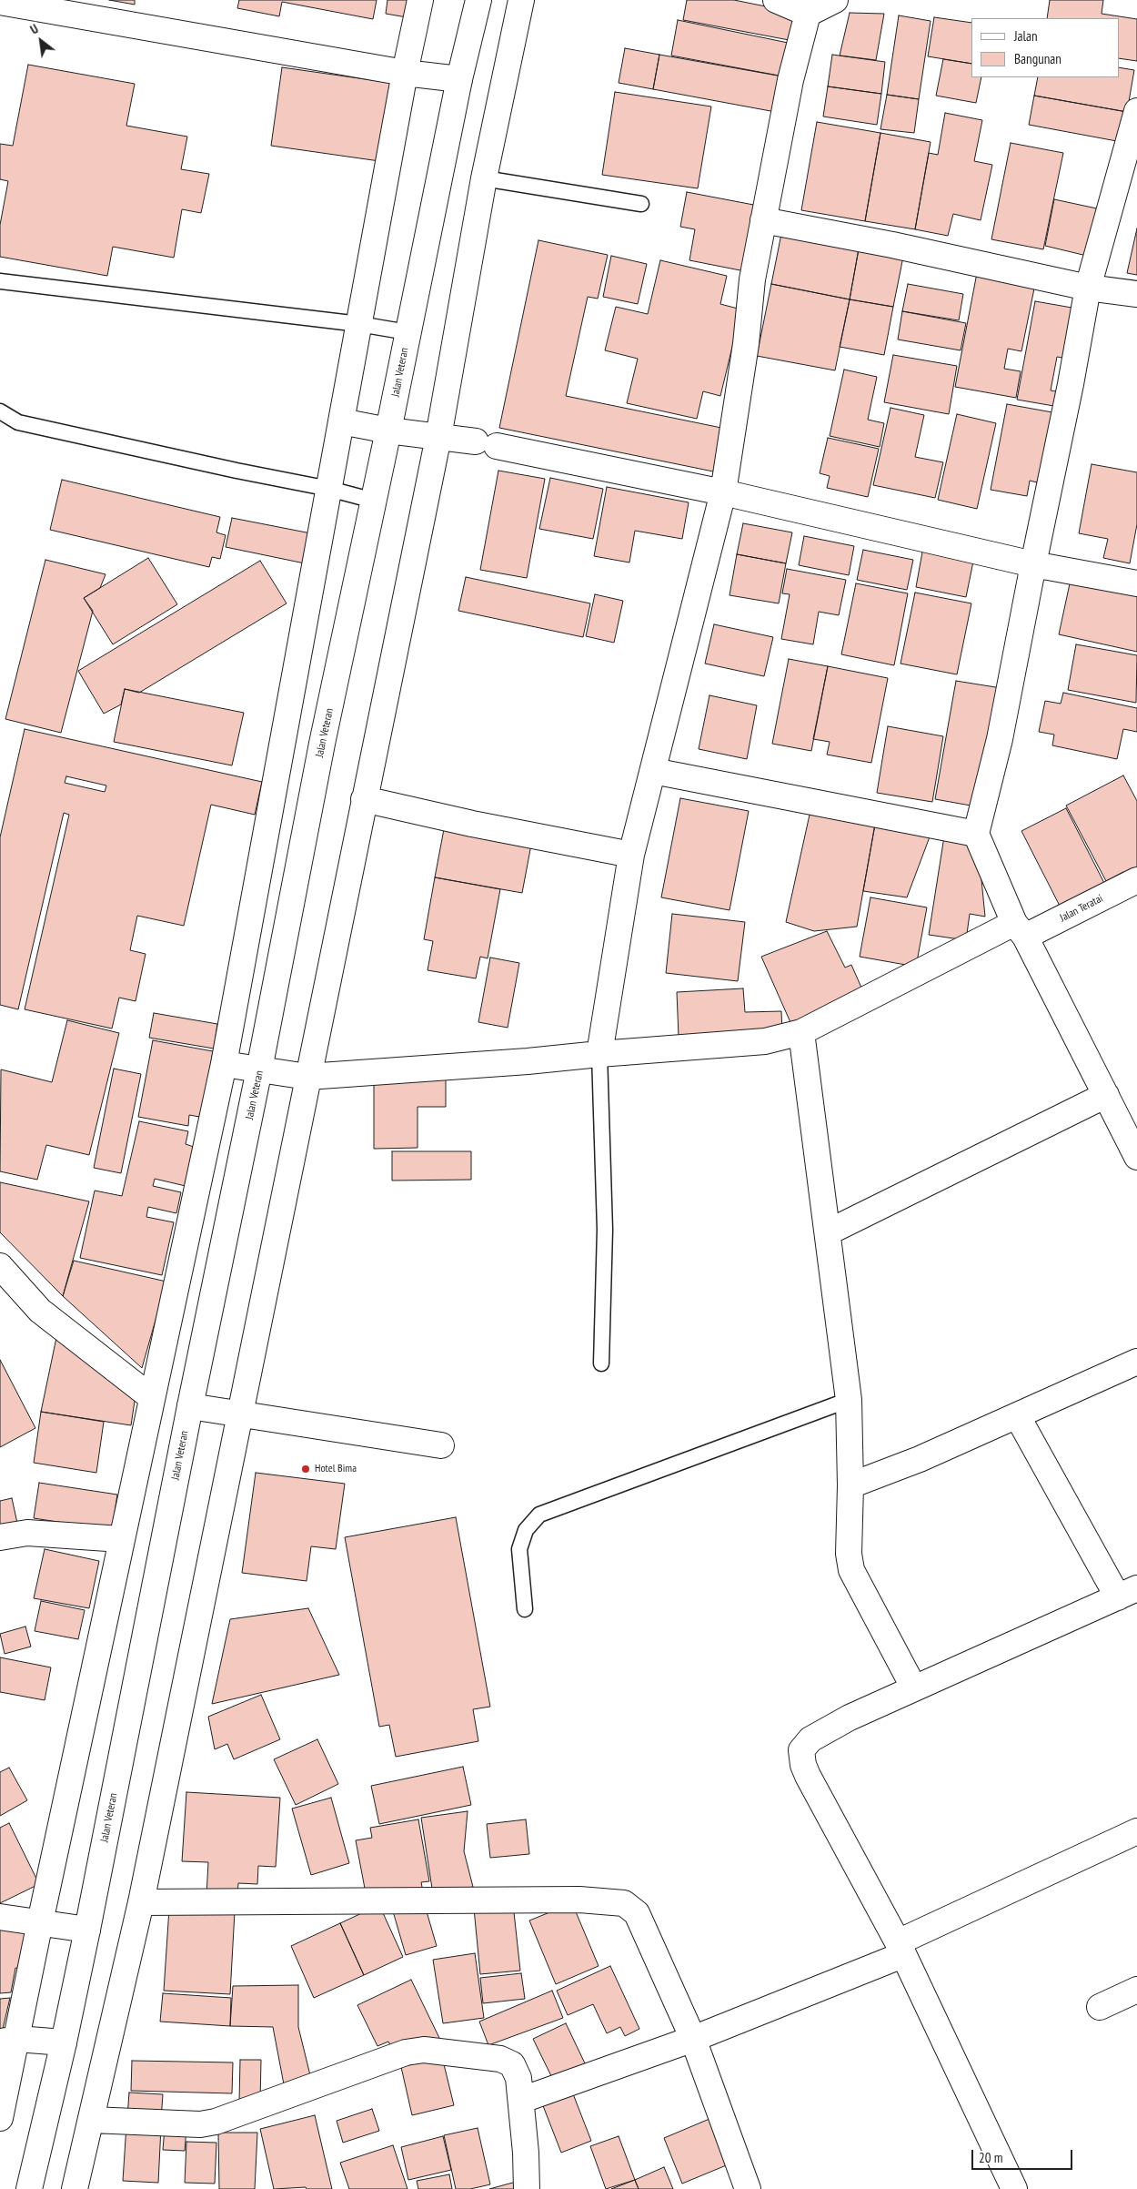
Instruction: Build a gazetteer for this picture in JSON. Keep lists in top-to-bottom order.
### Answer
{
  "streets": {
    "street": ["Jalan Veteran", "Jalan Teratai"]
  },
  "crossings": [
    ["Jalan Veteran", "Jalan Teratai"]
  ],
  "places": ["Hotel Bima"],
  "legend": ["Jalan", "Bangunan"],
  "scale_bar": "20 m",
  "north": "top left"
}
